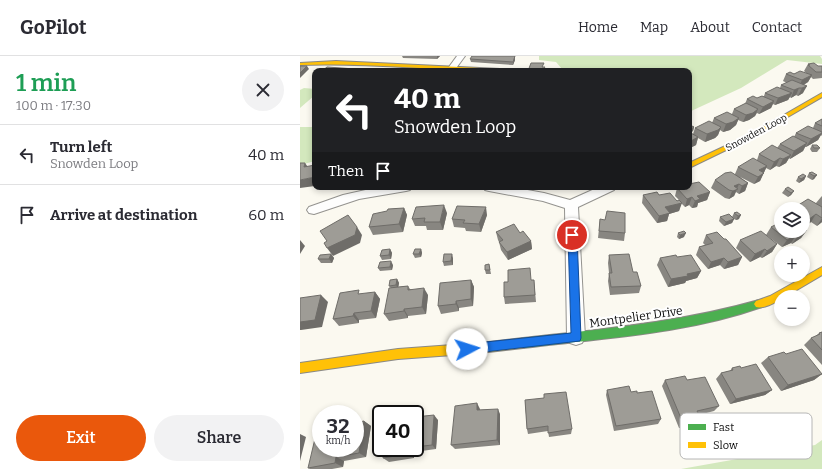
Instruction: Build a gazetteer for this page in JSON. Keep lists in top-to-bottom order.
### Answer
{
  "streets": {
    "street": ["Snowden Loop", "Montpelier Drive"]
  },
  "legend": ["Fast", "Slow"],
  "page": {
    "header": "GoPilot",
    "nav": [
      "Home",
      "Map",
      "About",
      "Contact"
    ],
    "heading": ["1 min", "100 m · 17:30"],
    "turn": ["40 m", "Snowden Loop"],
    "list": [
      {
        "name": "Turn left",
        "note": "Snowden Loop",
        "value": "40 m"
      },
      {
        "name": "Arrive at destination",
        "value": "60 m"
      }
    ],
    "then": "Then",
    "map_buttons": ["+", "−"],
    "speed": "32 km/h",
    "limit": "40",
    "buttons": ["Exit", "Share"]
  }
}
